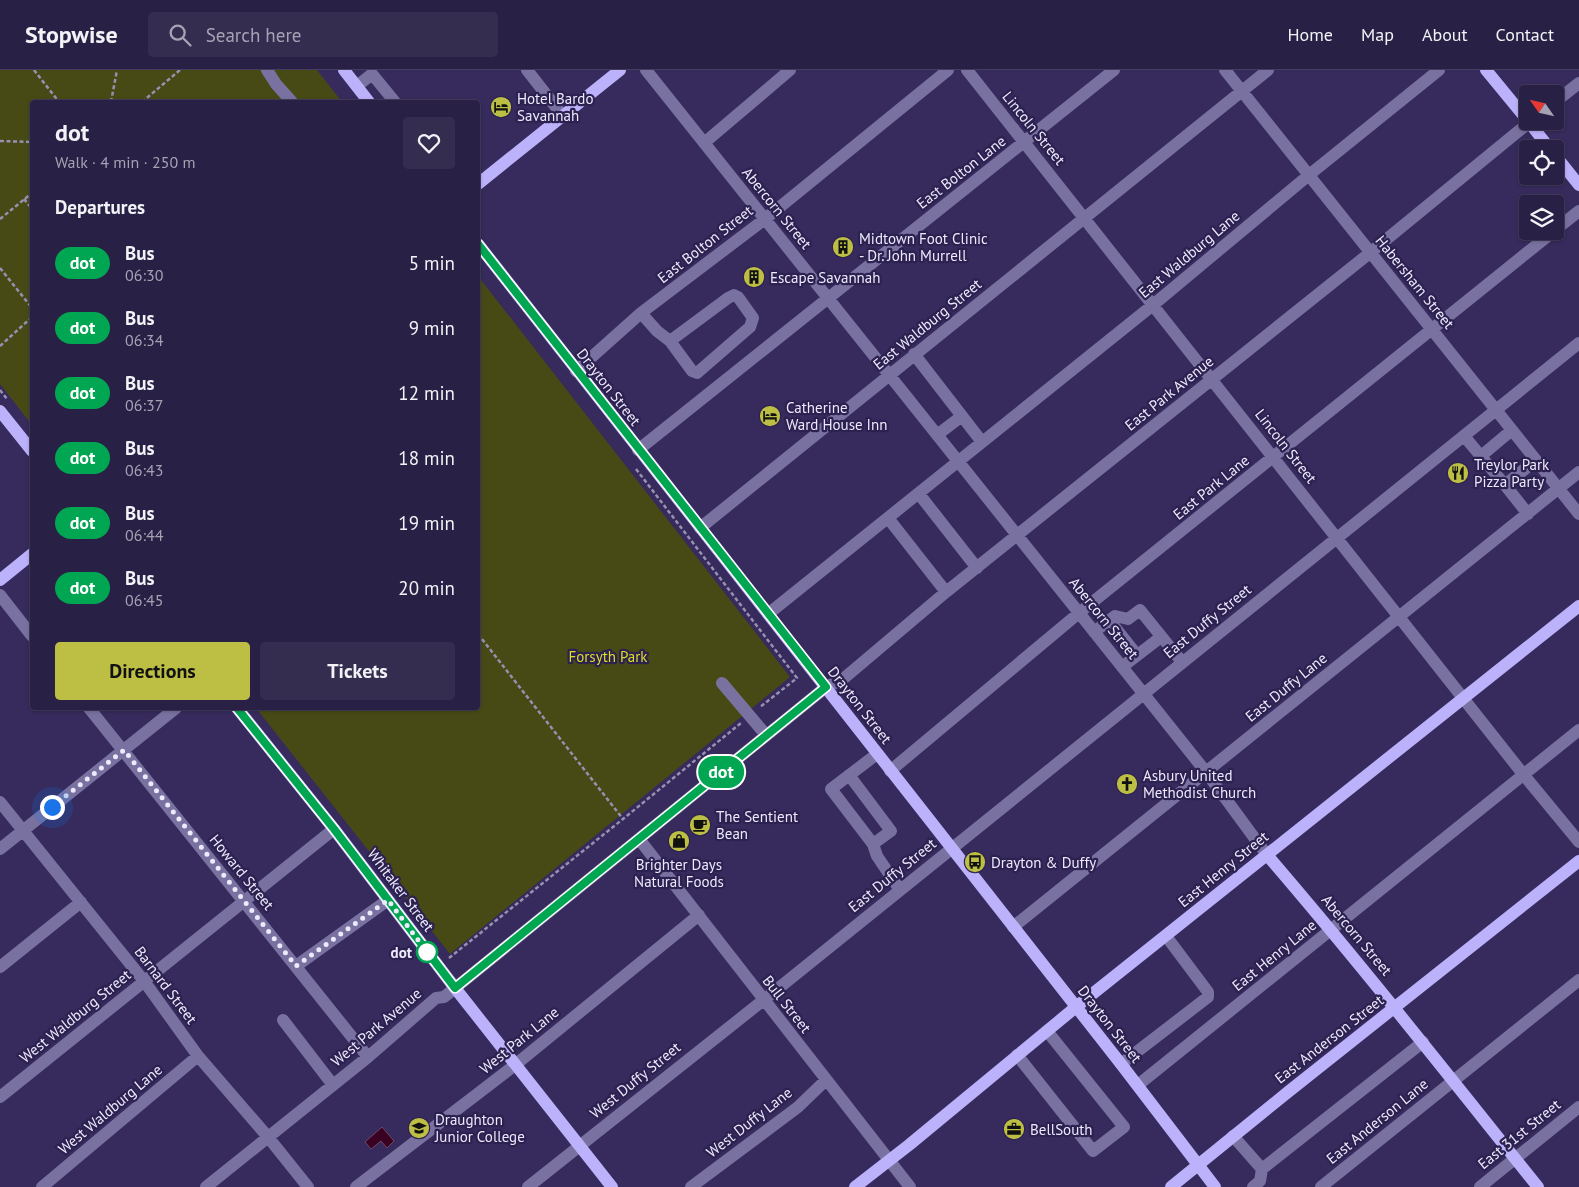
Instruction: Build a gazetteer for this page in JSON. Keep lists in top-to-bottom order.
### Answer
{
  "streets": {
    "main road": [
      "Abercorn Street",
      "Drayton Street",
      "East Henry Street",
      "Whitaker Street",
      "East Anderson Street"
    ],
    "street": [
      "Lincoln Street",
      "East Bolton Lane",
      "East Bolton Street",
      "East Waldburg Lane",
      "Habersham Street",
      "East Waldburg Street",
      "East Park Avenue",
      "East Park Lane",
      "East Duffy Street",
      "East Duffy Lane",
      "Howard Street",
      "East Henry Lane",
      "Barnard Street",
      "Bull Street",
      "West Waldburg Street",
      "West Park Avenue",
      "West Park Lane",
      "West Duffy Street",
      "West Waldburg Lane",
      "East Anderson Lane",
      "West Duffy Lane",
      "East 31st Street"
    ]
  },
  "crossings": [
    ["Lincoln Street", "East Bolton Lane"],
    ["Lincoln Street", "East Waldburg Lane"],
    ["Lincoln Street", "East Waldburg Street"],
    ["Lincoln Street", "East Park Avenue"],
    ["Lincoln Street", "East Park Lane"],
    ["Lincoln Street", "East Duffy Street"],
    ["Lincoln Street", "East Duffy Lane"],
    ["Lincoln Street", "East Henry Street"],
    ["Lincoln Street", "East Henry Lane"],
    ["East Bolton Lane", "Abercorn Street"],
    ["East Bolton Lane", "Drayton Street"],
    ["Abercorn Street", "East Bolton Street"],
    ["Abercorn Street", "East Waldburg Lane"],
    ["Abercorn Street", "East Waldburg Street"],
    ["Abercorn Street", "East Park Avenue"],
    ["Abercorn Street", "East Park Lane"],
    ["Abercorn Street", "East Duffy Street"],
    ["Abercorn Street", "East Duffy Lane"],
    ["Abercorn Street", "East Henry Street"],
    ["Abercorn Street", "East Henry Lane"],
    ["Abercorn Street", "East Anderson Street"],
    ["Abercorn Street", "East Anderson Lane"],
    ["Abercorn Street", "East 31st Street"],
    ["East Bolton Street", "Drayton Street"],
    ["East Waldburg Lane", "Habersham Street"],
    ["East Waldburg Lane", "Drayton Street"],
    ["Habersham Street", "East Waldburg Street"],
    ["Habersham Street", "East Park Avenue"],
    ["Habersham Street", "East Park Lane"],
    ["Habersham Street", "East Duffy Street"],
    ["Habersham Street", "East Duffy Lane"],
    ["East Waldburg Street", "Drayton Street"],
    ["Drayton Street", "East Park Avenue"],
    ["Drayton Street", "East Park Lane"],
    ["Drayton Street", "East Duffy Street"],
    ["Drayton Street", "East Duffy Lane"],
    ["Drayton Street", "East Henry Street"],
    ["Drayton Street", "East Henry Lane"],
    ["Drayton Street", "East Anderson Street"],
    ["East Duffy Street", "Bull Street"],
    ["East Duffy Street", "West Duffy Street"],
    ["East Henry Street", "Bull Street"],
    ["Howard Street", "West Waldburg Street"],
    ["Howard Street", "West Park Avenue"],
    ["Whitaker Street", "West Waldburg Street"],
    ["Whitaker Street", "West Park Avenue"],
    ["Whitaker Street", "West Park Lane"],
    ["Whitaker Street", "West Duffy Street"],
    ["Barnard Street", "West Waldburg Street"],
    ["Barnard Street", "West Park Avenue"],
    ["Barnard Street", "West Waldburg Lane"],
    ["Bull Street", "West Park Avenue"],
    ["Bull Street", "West Park Lane"],
    ["Bull Street", "West Duffy Street"],
    ["Bull Street", "West Duffy Lane"]
  ],
  "parks": ["Forsyth Park"],
  "places": {
    "hotel": ["Hotel Bardo Savannah", "Catherine Ward House Inn"],
    "building": ["Midtown Foot Clinic - Dr. John Murrell", "Escape Savannah"],
    "restaurant": ["Treylor Park Pizza Party"],
    "church": ["Asbury United Methodist Church"],
    "cafe": ["The Sentient Bean"],
    "shop": ["Brighter Days Natural Foods"],
    "bus stop": ["Drayton & Duffy"],
    "other": ["dot"],
    "school or university": ["Draughton Junior College"],
    "office": ["BellSouth"]
  },
  "lines": ["bus line dot"],
  "north": "top left",
  "page": {
    "header": "Stopwise",
    "search": "Search here",
    "nav": [
      "Home",
      "Map",
      "About",
      "Contact"
    ],
    "on_map": "dot",
    "heading": [
      ["dot", "Walk · 4 min · 250 m"],
      "Departures"
    ],
    "list": [
      {
        "mark": "dot",
        "name": "Bus",
        "note": "06:30",
        "value": "5 min"
      },
      {
        "mark": "dot",
        "name": "Bus",
        "note": "06:34",
        "value": "9 min"
      },
      {
        "mark": "dot",
        "name": "Bus",
        "note": "06:37",
        "value": "12 min"
      },
      {
        "mark": "dot",
        "name": "Bus",
        "note": "06:43",
        "value": "18 min"
      },
      {
        "mark": "dot",
        "name": "Bus",
        "note": "06:44",
        "value": "19 min"
      },
      {
        "mark": "dot",
        "name": "Bus",
        "note": "06:45",
        "value": "20 min"
      }
    ],
    "buttons": ["Directions", "Tickets"]
  }
}
